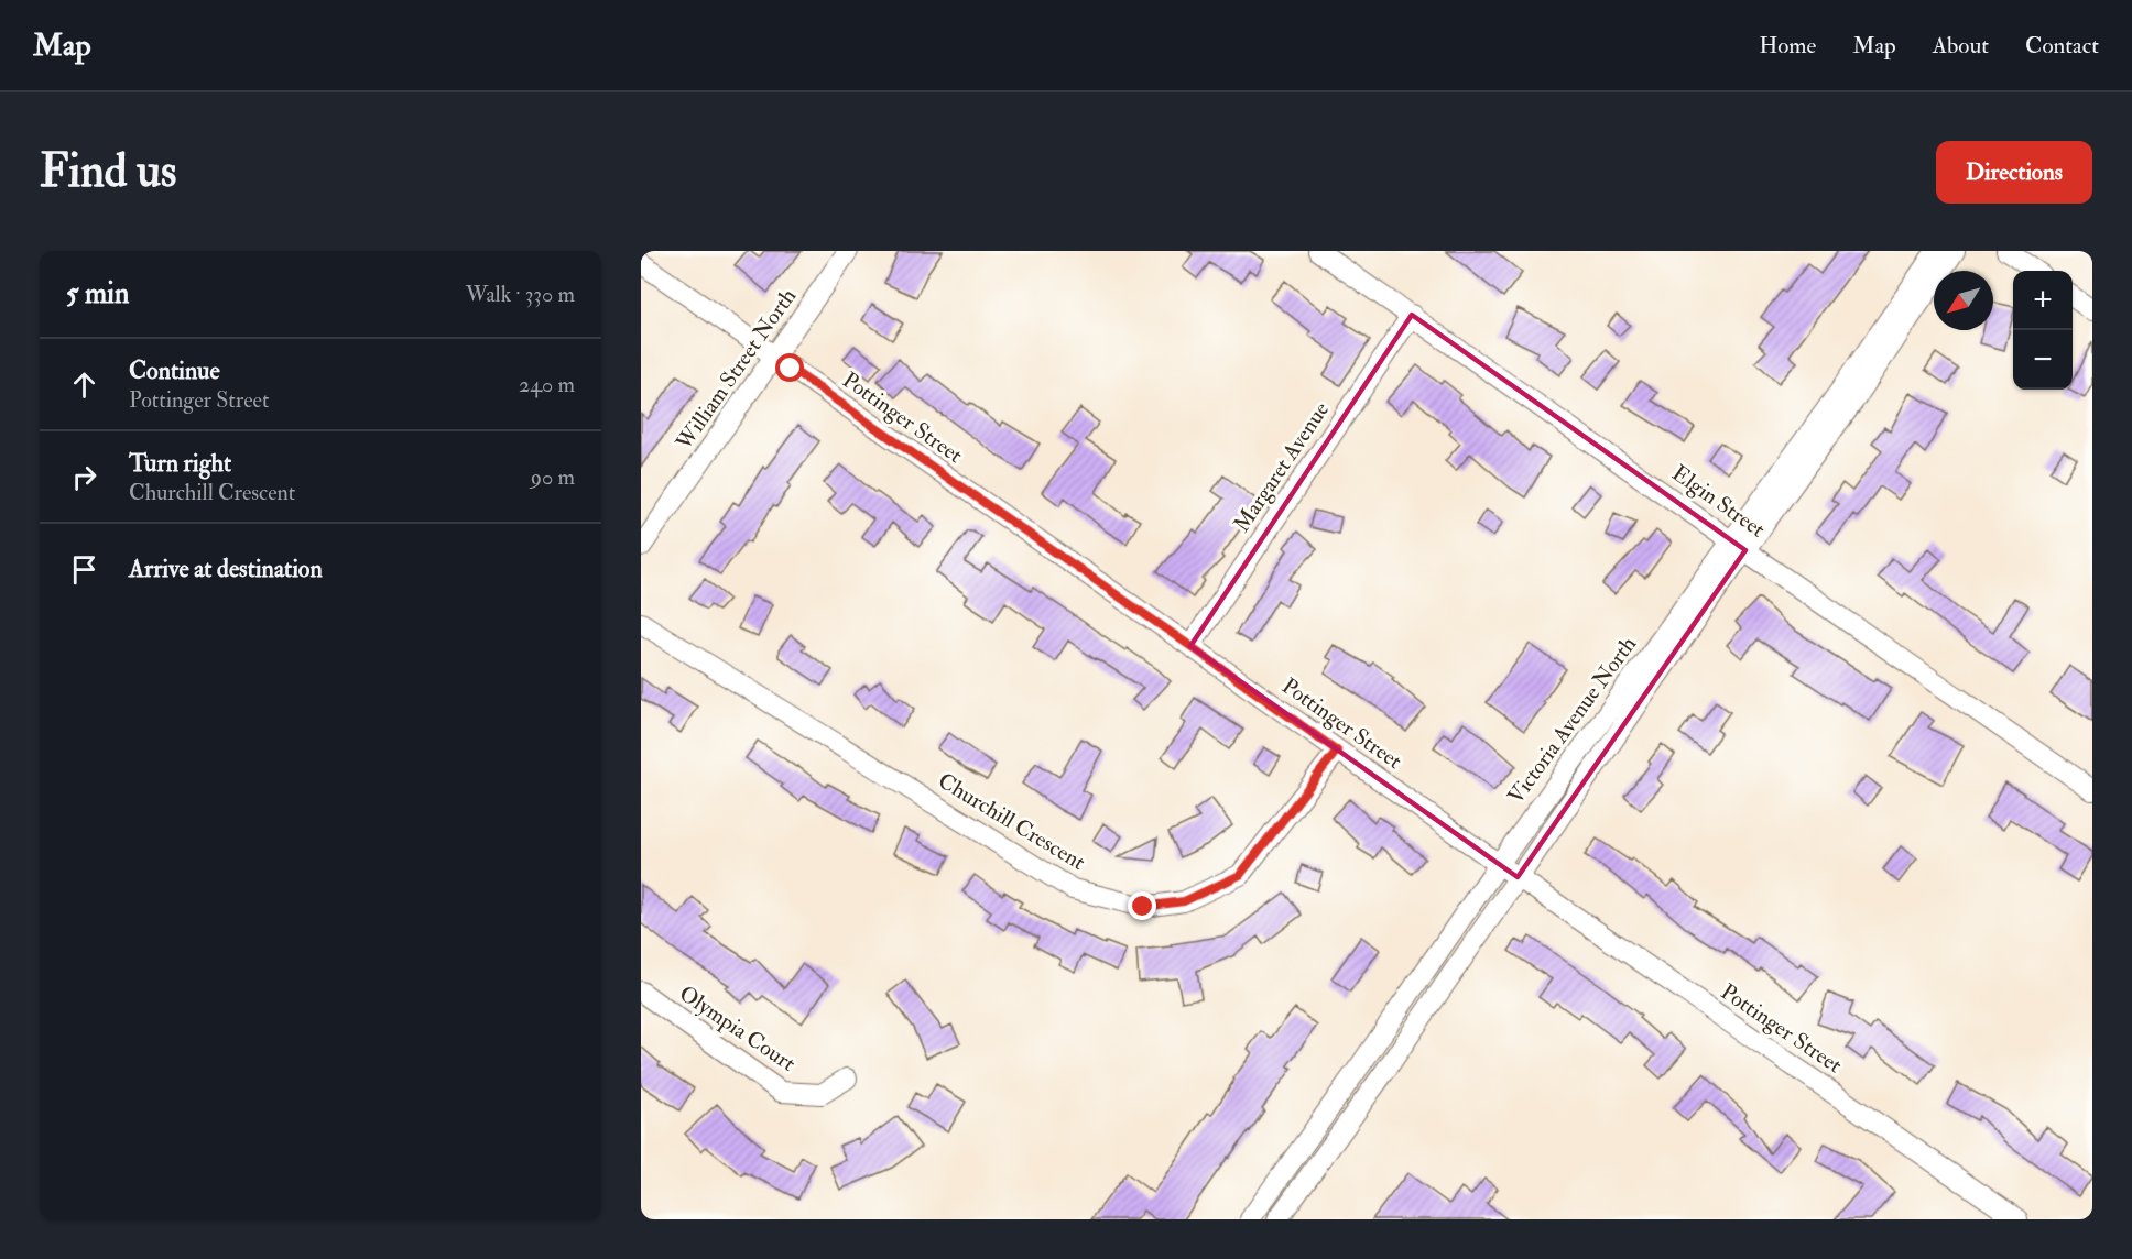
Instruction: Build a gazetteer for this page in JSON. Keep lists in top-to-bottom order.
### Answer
{
  "streets": {
    "street": [
      "William Street North",
      "Pottinger Street",
      "Margaret Avenue",
      "Elgin Street",
      "Victoria Avenue North",
      "Churchill Crescent",
      "Olympia Court"
    ]
  },
  "crossings": [
    ["William Street North", "Pottinger Street"],
    ["Pottinger Street", "Margaret Avenue"],
    ["Pottinger Street", "Victoria Avenue North"],
    ["Pottinger Street", "Churchill Crescent"],
    ["Margaret Avenue", "Elgin Street"],
    ["Elgin Street", "Victoria Avenue North"]
  ],
  "north": "bottom left",
  "page": {
    "header": "Map",
    "nav": [
      "Home",
      "Map",
      "About",
      "Contact"
    ],
    "buttons": "Directions",
    "title": "Find us",
    "heading": ["5 min", "Walk · 330 m"],
    "map_buttons": ["+", "−"],
    "list": [
      ["Continue", "Pottinger Street", "240 m"],
      ["Turn right", "Churchill Crescent", "90 m"],
      "Arrive at destination"
    ]
  }
}
